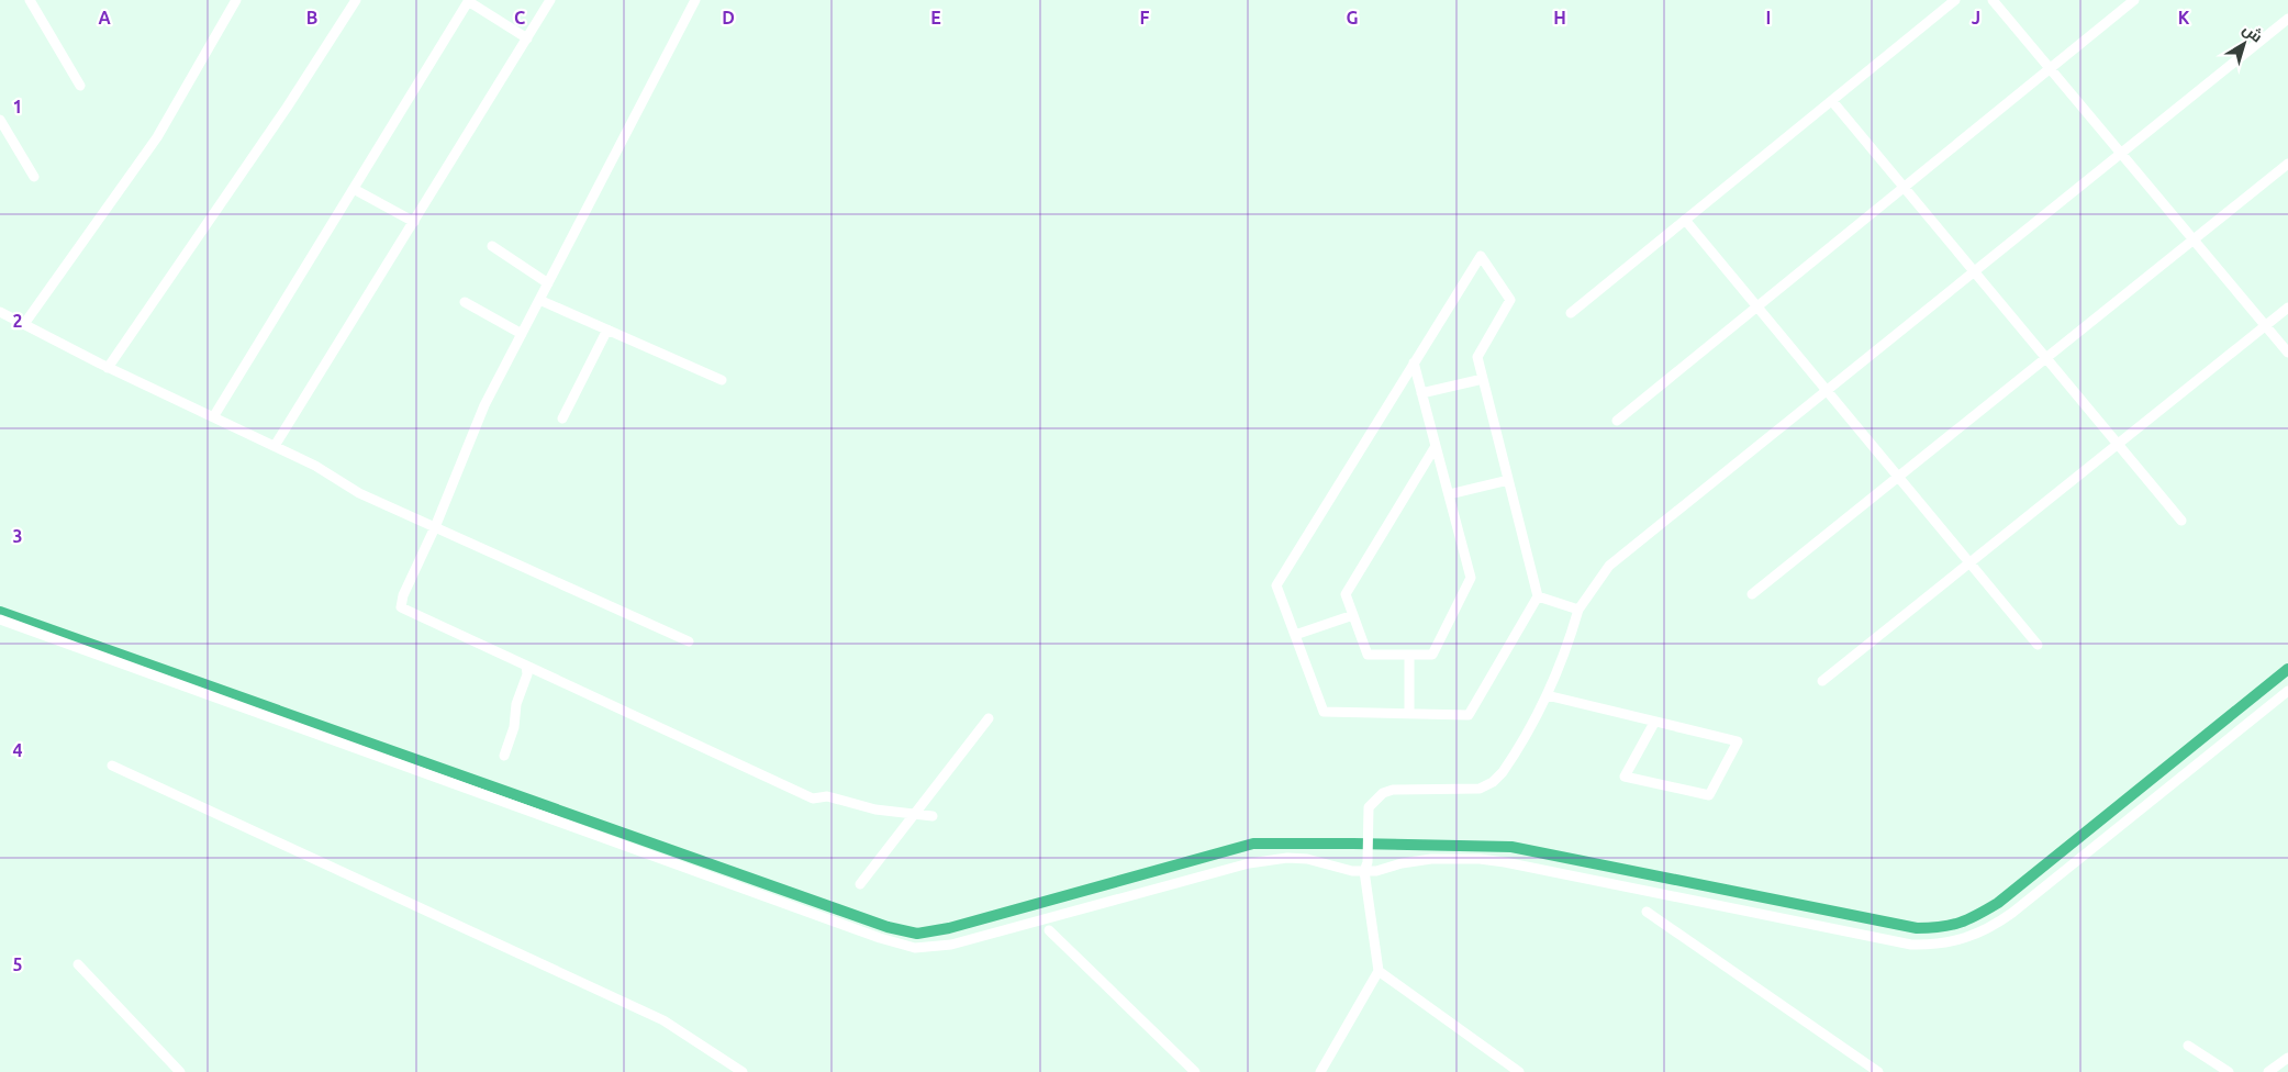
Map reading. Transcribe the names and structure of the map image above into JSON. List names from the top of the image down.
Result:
{
  "north": "top right",
  "grid": {
    "columns": [
      "A",
      "B",
      "C",
      "D",
      "E",
      "F",
      "G",
      "H",
      "I",
      "J",
      "K"
    ],
    "rows": [
      "1",
      "2",
      "3",
      "4",
      "5"
    ]
  }
}
